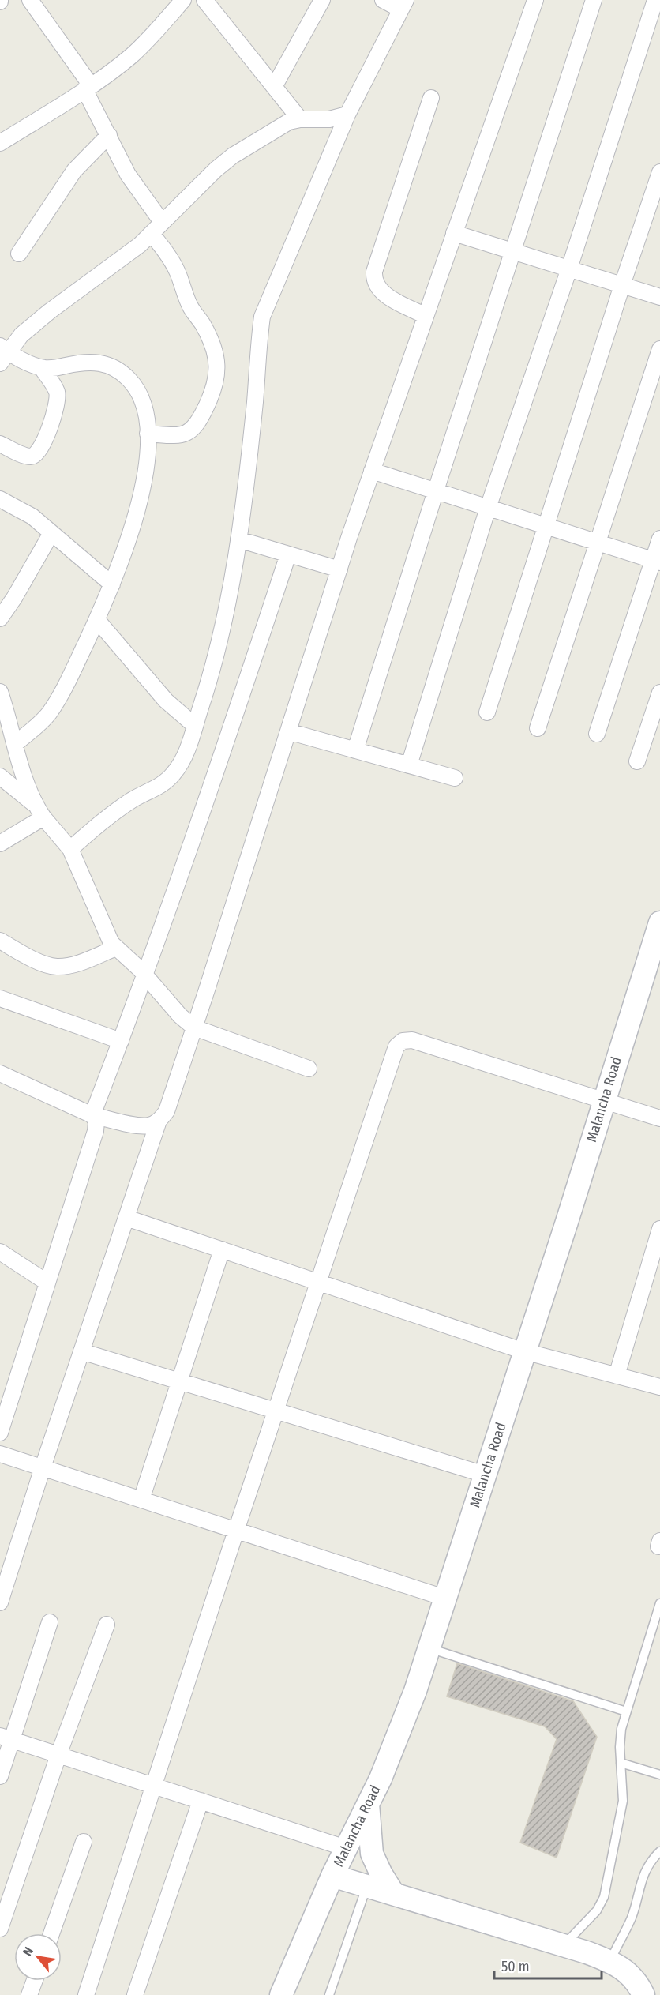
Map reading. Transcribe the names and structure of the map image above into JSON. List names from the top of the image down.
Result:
{
  "streets": {
    "main road": ["Malancha Road"]
  },
  "scale_bar": "50 m",
  "north": "top left"
}
